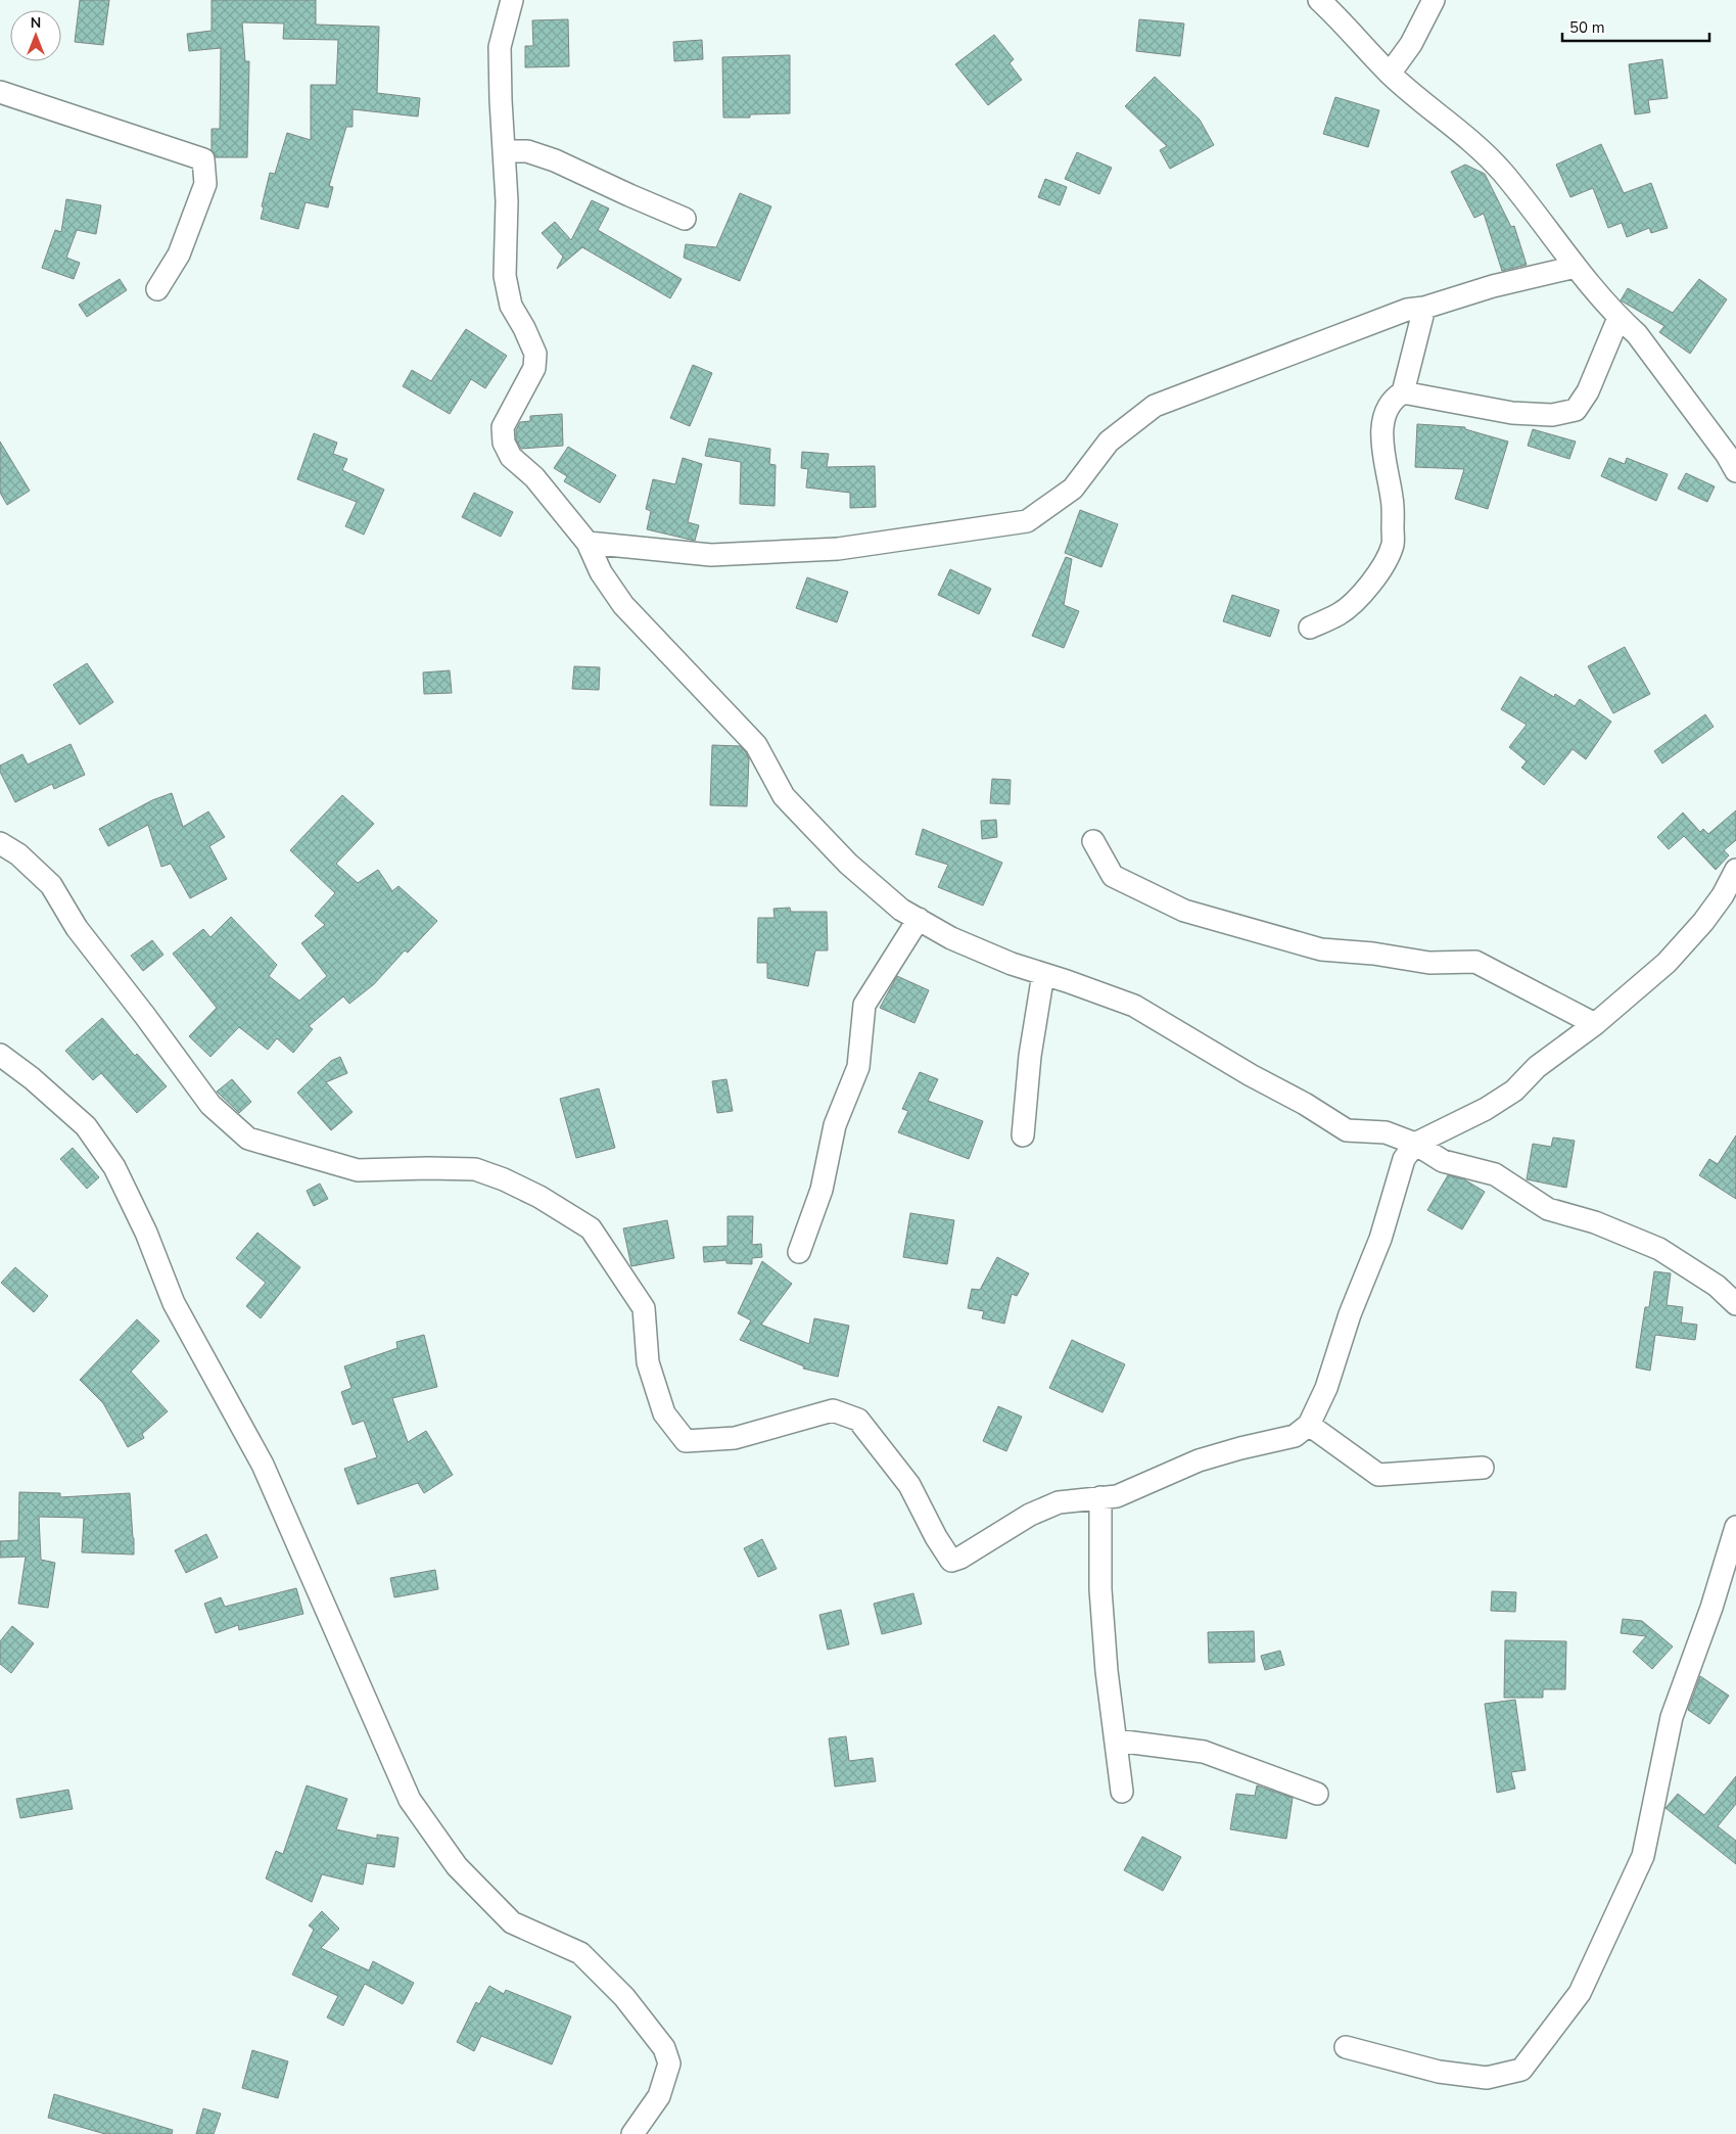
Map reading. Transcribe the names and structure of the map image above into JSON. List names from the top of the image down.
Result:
{
  "scale_bar": "50 m",
  "north": "top"
}
